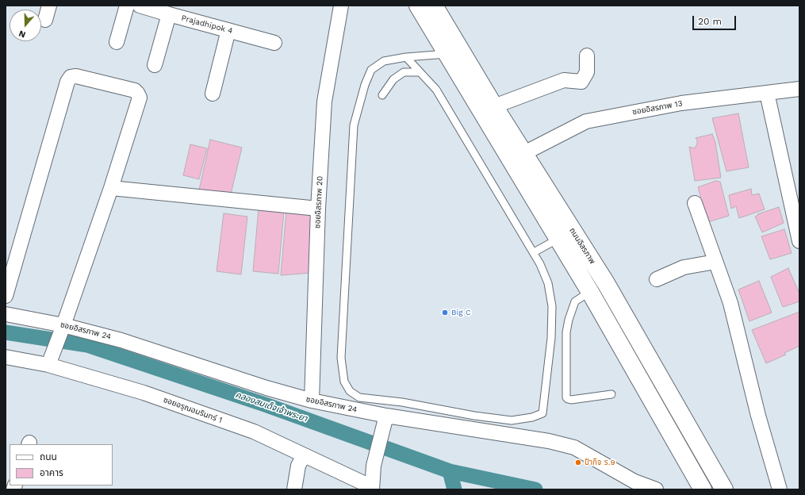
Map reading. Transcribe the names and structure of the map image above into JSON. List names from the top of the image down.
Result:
{
  "streets": {
    "main road": ["ถนนอิสรภาพ"],
    "street": [
      "Prajadhipok 4",
      "ซอยอิสรภาพ 13",
      "ซอยอิสรภาพ 20",
      "ซอยอิสรภาพ 24",
      "ซอยอรุณอมรินทร์ 1"
    ]
  },
  "crossings": [
    ["ซอยอิสรภาพ 13", "ถนนอิสรภาพ"],
    ["ซอยอิสรภาพ 20", "ซอยอิสรภาพ 24"]
  ],
  "water": ["คลองสมเด็จเจ้าพระยา"],
  "places": ["Big C", "ป้ากิจ ร.9"],
  "legend": ["ถนน", "อาคาร"],
  "scale_bar": "20 m",
  "north": "bottom"
}
